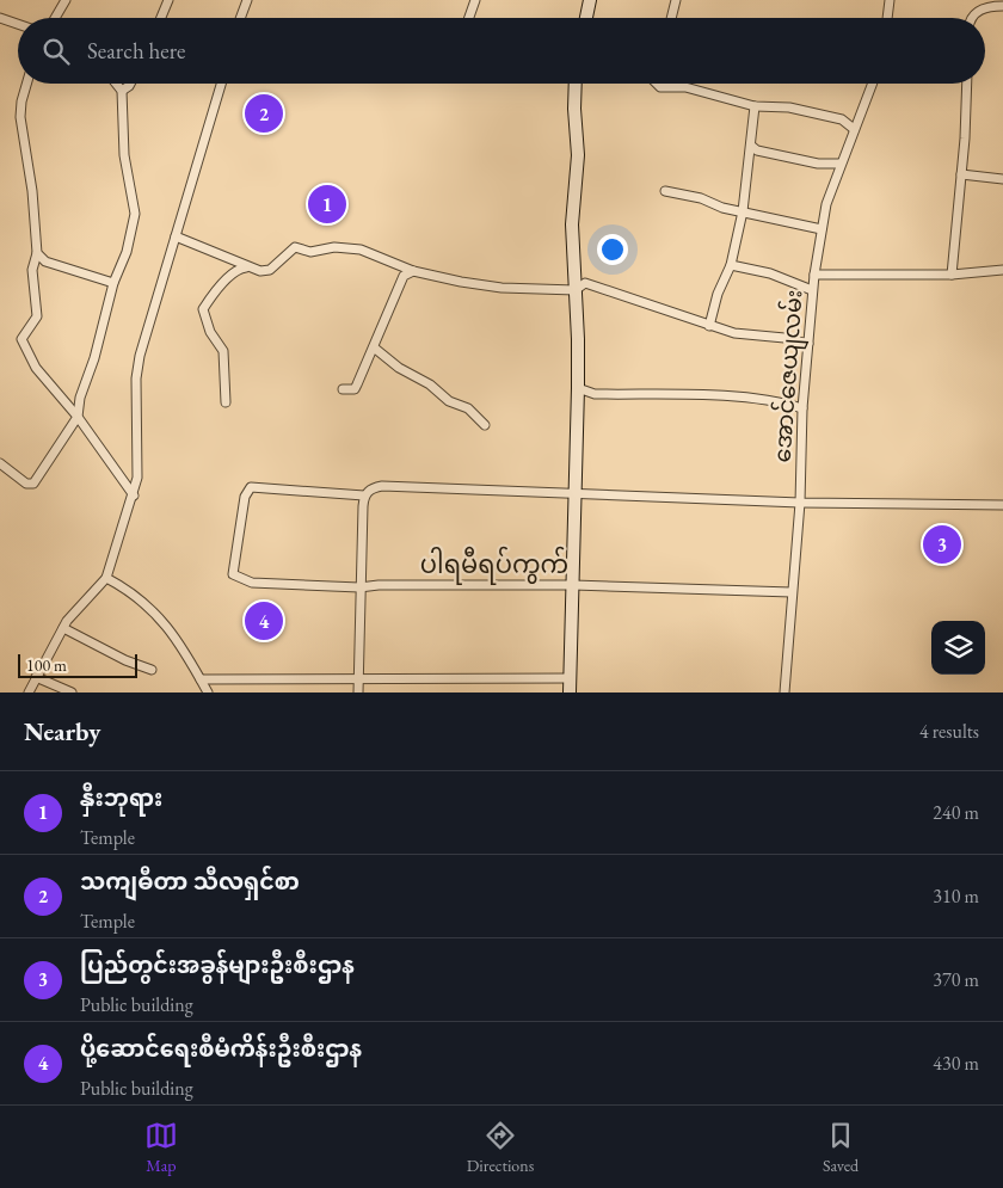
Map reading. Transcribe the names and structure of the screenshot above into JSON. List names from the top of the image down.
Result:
{
  "streets": {
    "street": ["အောင်ဇေယျလမ်း"]
  },
  "districts": ["ပါရမီရပ်ကွက်"],
  "scale_bar": "100 m",
  "page": {
    "search": "Search here",
    "pins": [
      "2",
      "1",
      "3",
      "4"
    ],
    "scale": "100 m",
    "heading": ["Nearby", "4 results"],
    "list": [
      {
        "mark": "1",
        "name": "နှီးဘုရား",
        "note": "Temple",
        "value": "240 m"
      },
      {
        "mark": "2",
        "name": "သကျဓီတာ သီလရှင်စာ",
        "note": "Temple",
        "value": "310 m"
      },
      {
        "mark": "3",
        "name": "ပြည်တွင်းအခွန်များဦးစီးဌာန",
        "note": "Public building",
        "value": "370 m"
      },
      {
        "mark": "4",
        "name": "ပို့ဆောင်ရေးစီမံကိန်းဦးစီးဌာန",
        "note": "Public building",
        "value": "430 m"
      }
    ],
    "nav": ["Map", "Directions", "Saved"]
  }
}
